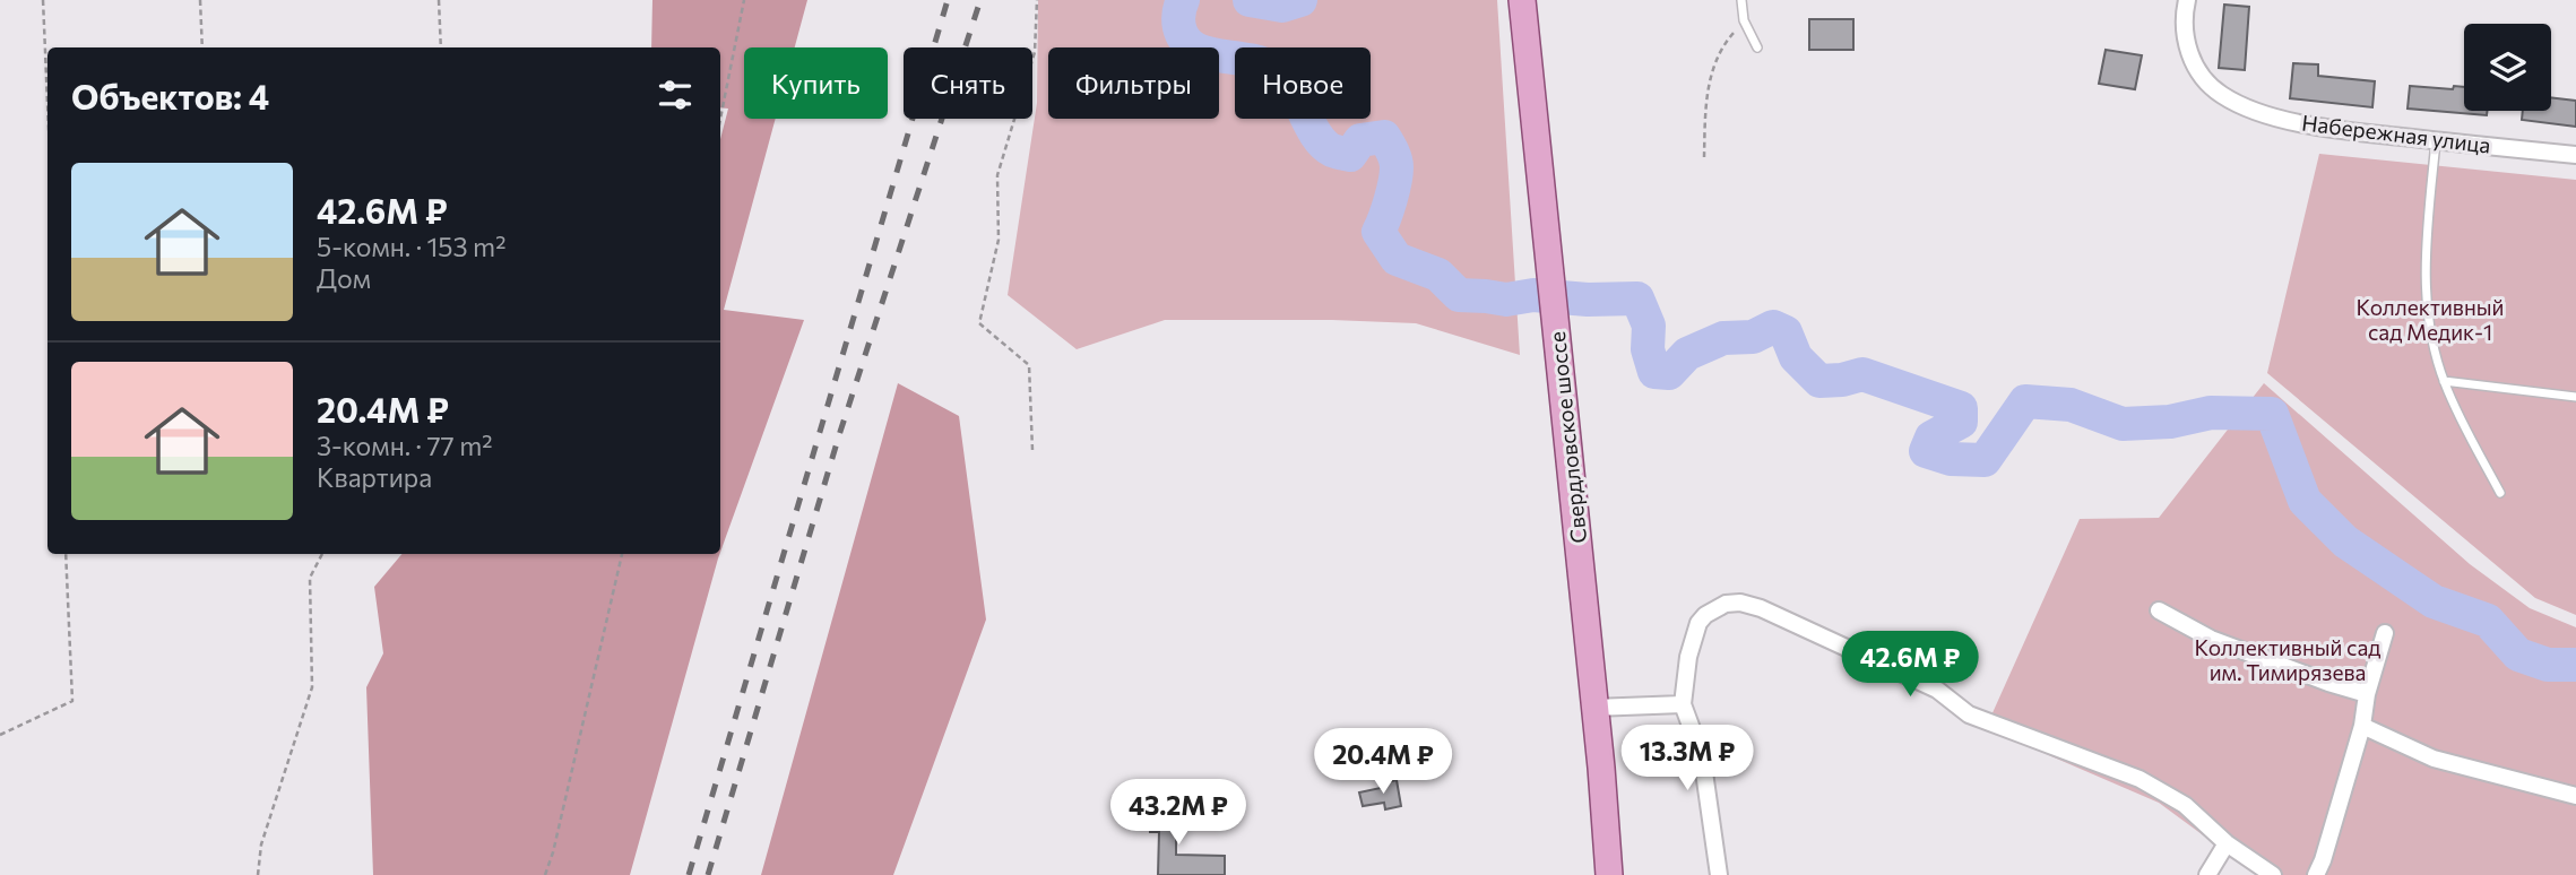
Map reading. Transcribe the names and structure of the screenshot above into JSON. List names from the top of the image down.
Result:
{
  "streets": {
    "main road": ["Свердловское шоссе"],
    "street": ["Набережная улица"]
  },
  "parks": ["Коллективный сад Медик-1", "Коллективный сад им. Тимирязева"],
  "page": {
    "chip": [
      "Купить",
      "Снять",
      "Фильтры",
      "Новое"
    ],
    "heading": "Объектов: 4",
    "list": [
      {
        "name": "42.6M ₽",
        "note": "5-комн. · 153 m² · Дом"
      },
      {
        "name": "20.4M ₽",
        "note": "3-комн. · 77 m² · Квартира"
      }
    ],
    "price": [
      "42.6M ₽",
      "13.3M ₽",
      "20.4M ₽",
      "43.2M ₽"
    ]
  }
}
